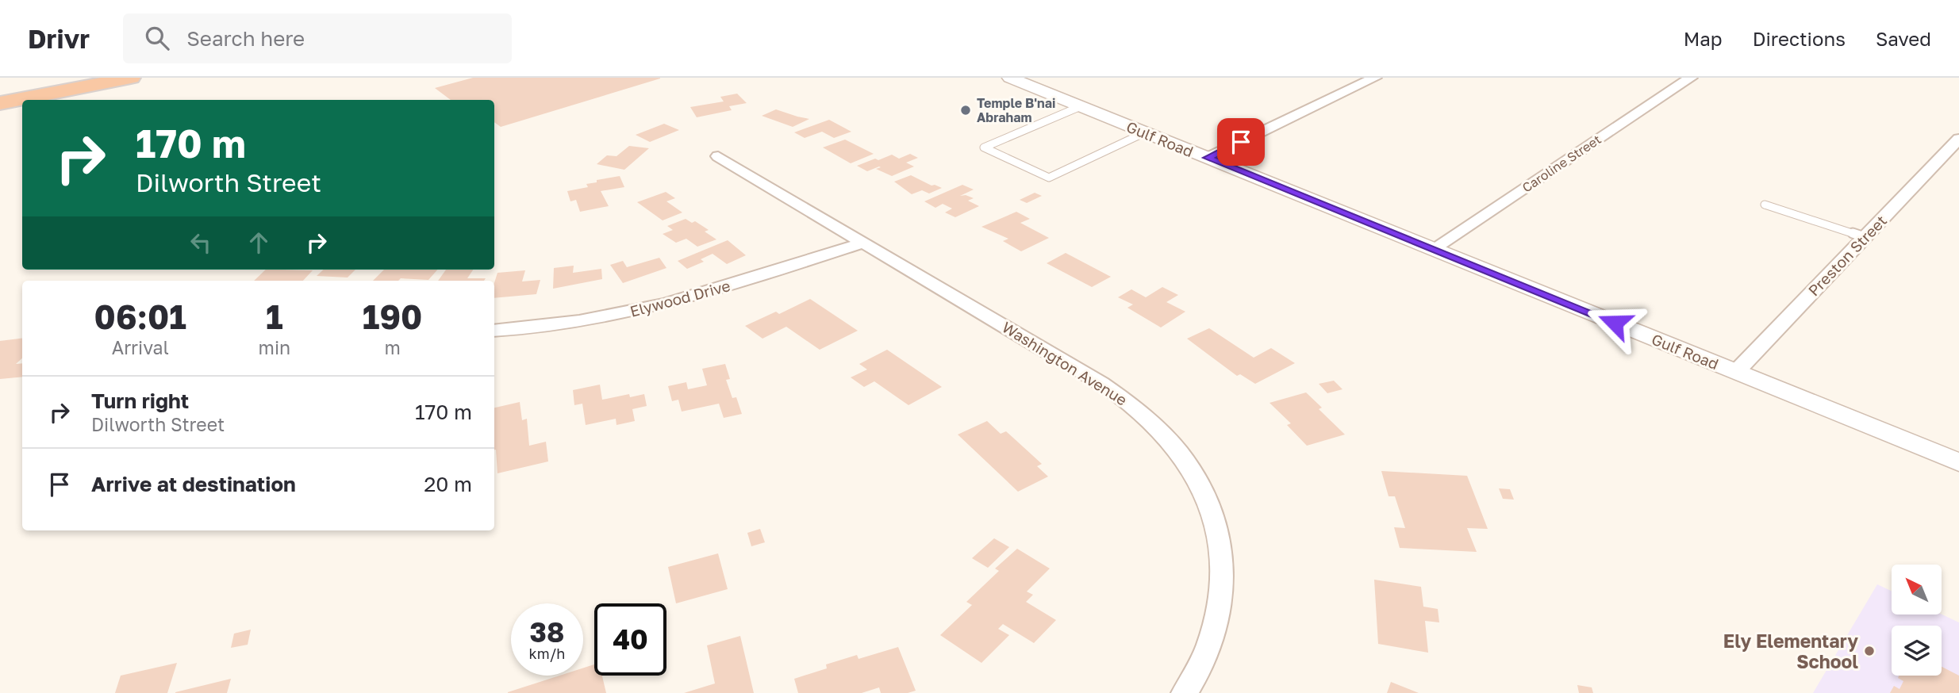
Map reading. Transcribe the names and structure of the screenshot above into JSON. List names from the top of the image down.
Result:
{
  "streets": {
    "street": [
      "Gulf Road",
      "Caroline Street",
      "Preston Street",
      "Elywood Drive",
      "Washington Avenue"
    ]
  },
  "crossings": [
    ["Gulf Road", "Caroline Street"],
    ["Gulf Road", "Preston Street"],
    ["Elywood Drive", "Washington Avenue"]
  ],
  "places": ["Temple B'nai Abraham", "Ely Elementary School"],
  "north": "top left",
  "page": {
    "header": "Drivr",
    "search": "Search here",
    "nav": ["Map", "Directions", "Saved"],
    "turn": ["170 m", "Dilworth Street"],
    "eta": [
      "06:01",
      "Arrival",
      "1",
      "min",
      "190",
      "m"
    ],
    "list": [
      {
        "name": "Turn right",
        "note": "Dilworth Street",
        "value": "170 m"
      },
      {
        "name": "Arrive at destination",
        "value": "20 m"
      }
    ],
    "speed": "38 km/h",
    "limit": "40"
  }
}
